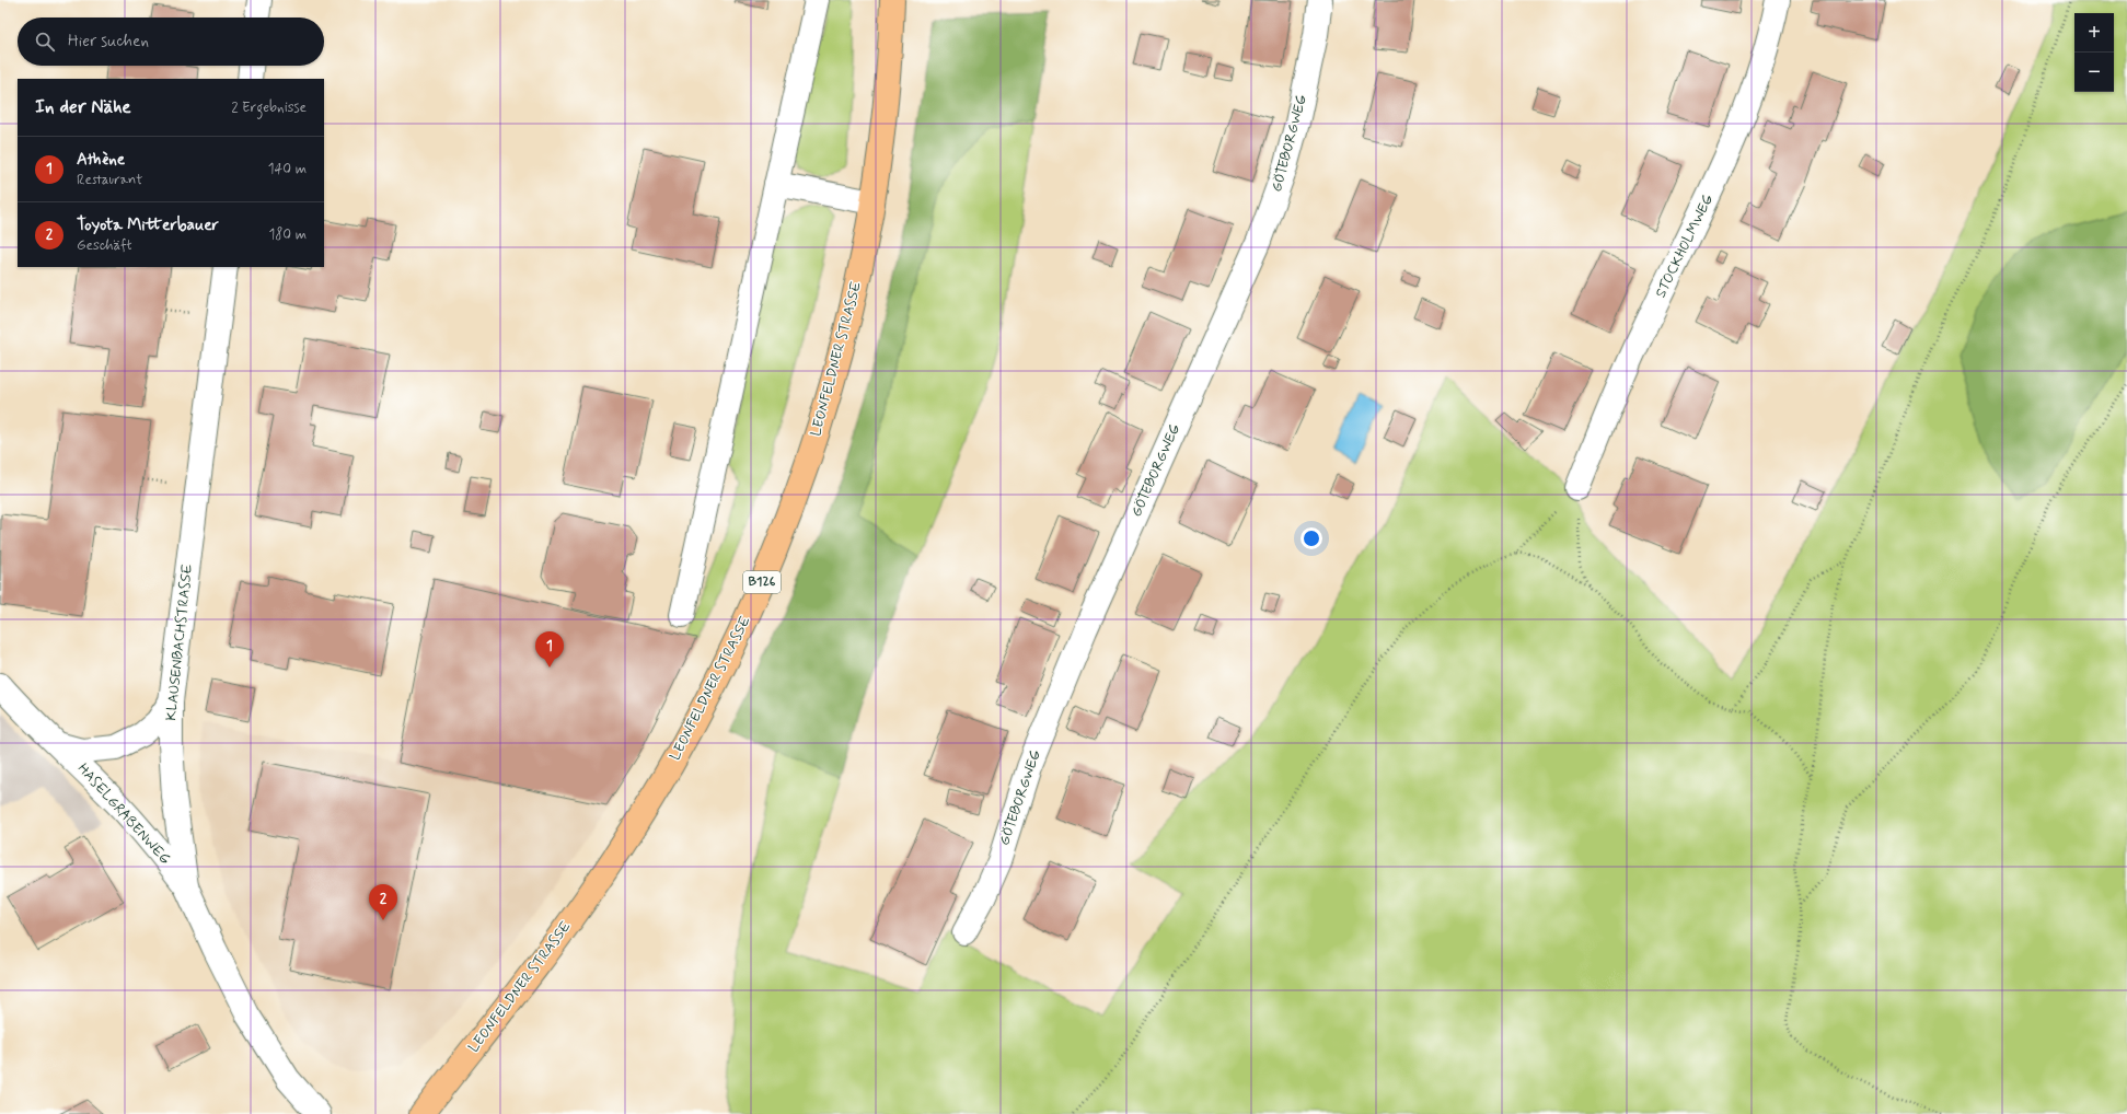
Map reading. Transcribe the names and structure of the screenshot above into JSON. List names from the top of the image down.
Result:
{
  "streets": {
    "main road": ["LEONFELDNER STRASSE", "B126"],
    "street": [
      "GÖTEBORGWEG",
      "STOCKHOLMWEG",
      "KLAUSENBACHSTRASSE",
      "HASELGRABENWEG"
    ]
  },
  "crossings": [
    ["KLAUSENBACHSTRASSE", "HASELGRABENWEG"]
  ],
  "page": {
    "map_buttons": ["+", "−"],
    "search": "Hier suchen",
    "heading": ["In der Nähe", "2 Ergebnisse"],
    "list": [
      {
        "mark": "1",
        "name": "Athène",
        "note": "Restaurant",
        "value": "140 m"
      },
      {
        "mark": "2",
        "name": "Toyota Mitterbauer",
        "note": "Geschäft",
        "value": "180 m"
      }
    ],
    "pins": ["1", "2"]
  }
}
